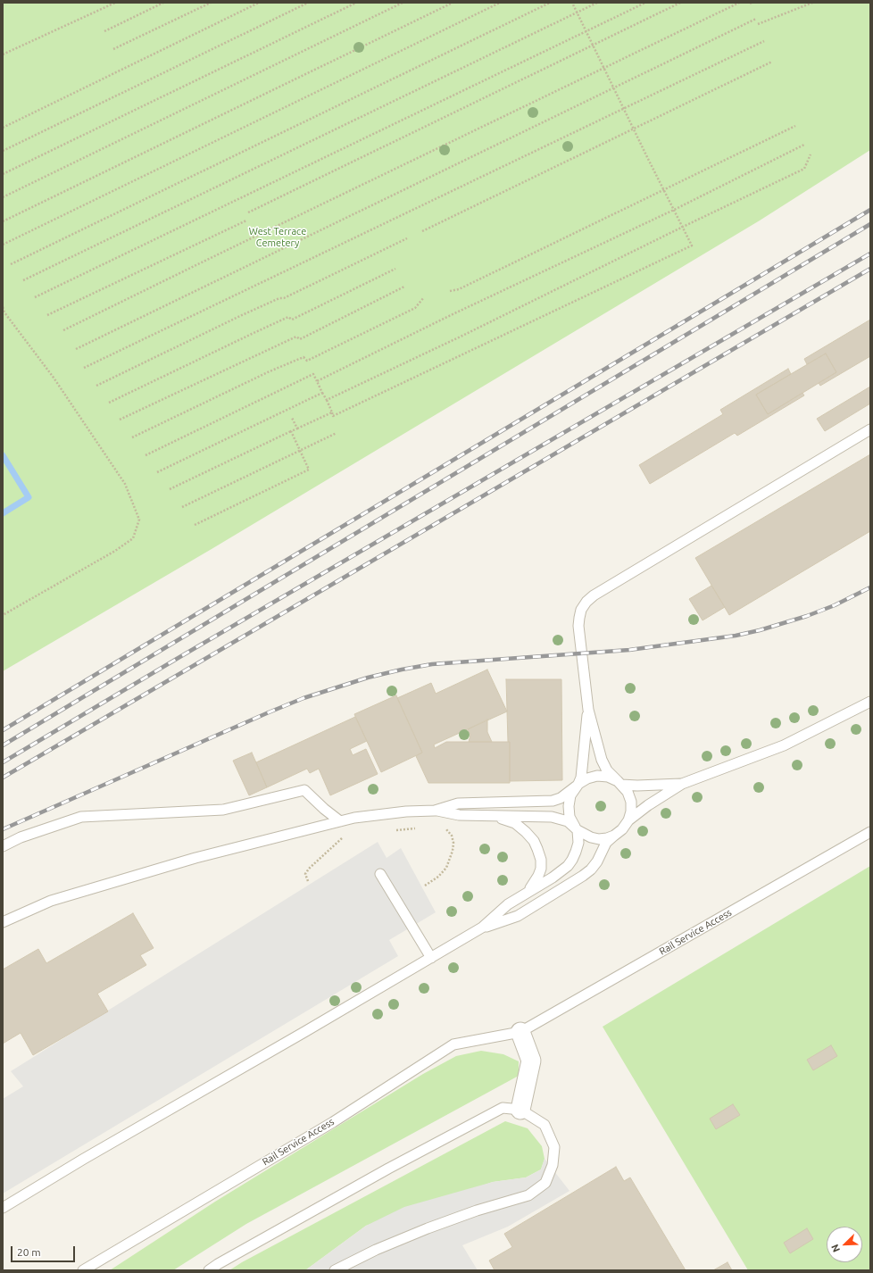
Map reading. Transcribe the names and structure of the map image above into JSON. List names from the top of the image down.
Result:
{
  "streets": {
    "lane": ["Rail Service Access"]
  },
  "parks": ["West Terrace Cemetery"],
  "scale_bar": "20 m",
  "north": "bottom left"
}
